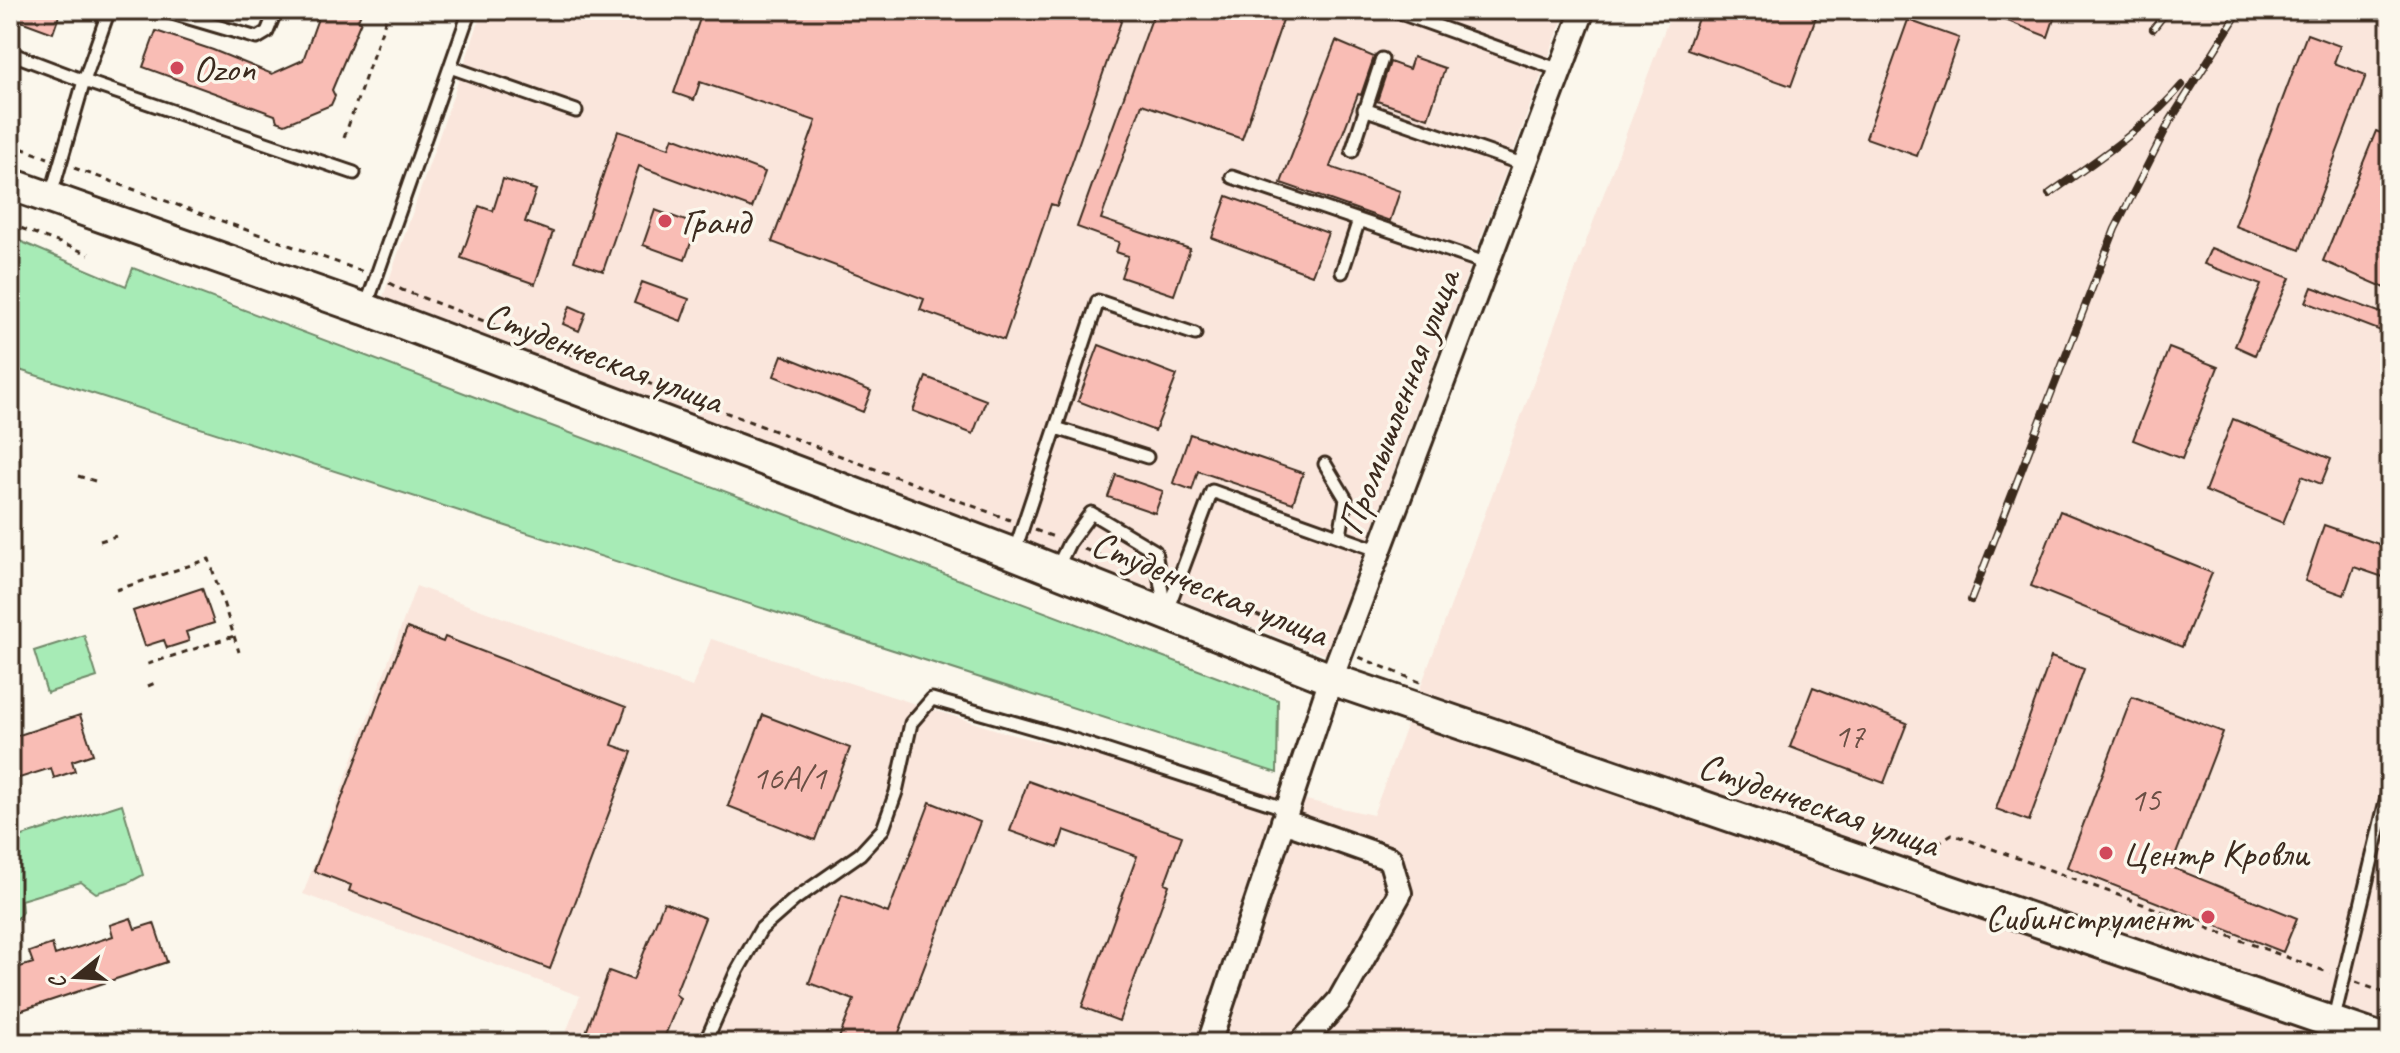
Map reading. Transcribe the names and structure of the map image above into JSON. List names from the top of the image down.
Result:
{
  "streets": {
    "main road": ["Студенческая улица"],
    "street": ["Промышленная улица"]
  },
  "crossings": [
    ["Студенческая улица", "Промышленная улица"]
  ],
  "places": [
    "Ozon",
    "Гранд",
    "Центр Кровли",
    "Сибинструмент"
  ],
  "house_numbers": ["17", "16А/1", "15"],
  "north": "left"
}
